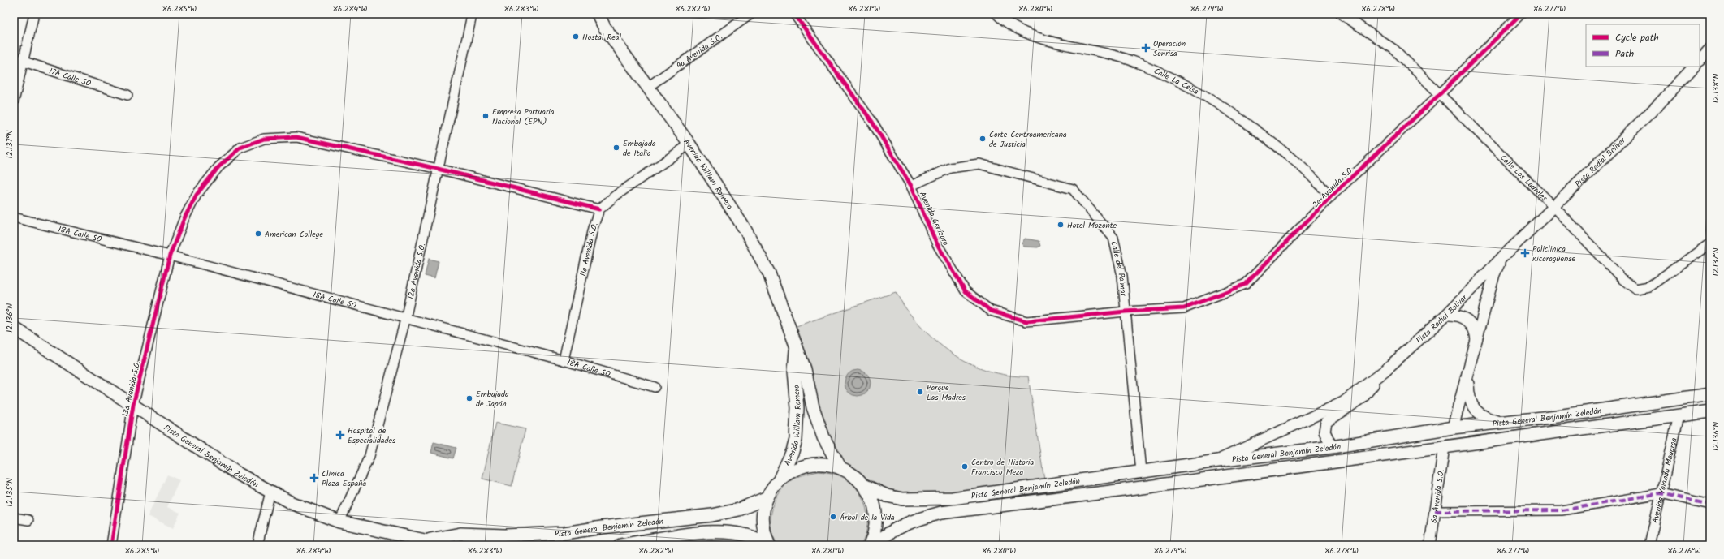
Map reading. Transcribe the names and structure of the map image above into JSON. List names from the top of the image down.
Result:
{
  "streets": {
    "main road": ["Avenida William Romero", "Pista General Benjamín Zeledón"],
    "street": [
      "9a Avenida S.O.",
      "17A Calle SO",
      "Calle La Ceisa",
      "Pista Radial Bolívar",
      "Calle Los Laureles",
      "2a Avenida S.O.",
      "Avenida Genízaro",
      "18A Calle SO",
      "11a Avenida S.O.",
      "Calle del Palmar",
      "12a Avenida S.O.",
      "Pista Radial Bolivar",
      "13a Avenida S.O.",
      "Avenida Yolanda Mayorga",
      "6a Avenida S.O."
    ]
  },
  "crossings": [
    ["9a Avenida S.O.", "Avenida William Romero"],
    ["Calle La Ceisa", "2a Avenida S.O."],
    ["Pista Radial Bolívar", "Calle Los Laureles"],
    ["Pista Radial Bolívar", "Pista Radial Bolivar"],
    ["Calle Los Laureles", "2a Avenida S.O."],
    ["2a Avenida S.O.", "Avenida Genízaro"],
    ["2a Avenida S.O.", "Calle del Palmar"],
    ["Avenida Genízaro", "Calle del Palmar"],
    ["18A Calle SO", "11a Avenida S.O."],
    ["18A Calle SO", "12a Avenida S.O."],
    ["18A Calle SO", "13a Avenida S.O."],
    ["11a Avenida S.O.", "13a Avenida S.O."],
    ["Calle del Palmar", "Pista General Benjamín Zeledón"],
    ["12a Avenida S.O.", "13a Avenida S.O."],
    ["12a Avenida S.O.", "Pista General Benjamín Zeledón"],
    ["Pista Radial Bolivar", "Pista General Benjamín Zeledón"],
    ["13a Avenida S.O.", "Pista General Benjamín Zeledón"],
    ["Pista General Benjamín Zeledón", "Avenida Yolanda Mayorga"],
    ["Pista General Benjamín Zeledón", "6a Avenida S.O."]
  ],
  "places": {
    "other": [
      "Hostal Real",
      "Empresa Portuaria Nacional (EPN)",
      "Corte Centroamericana de Justicia",
      "Embajada de Italia",
      "Hotel Mozonte",
      "American College",
      "Parque Las Madres",
      "Embajada de Japón",
      "Centro de Historia Francisco Meza",
      "Árbol de la Vida"
    ],
    "health": [
      "Operación Sonrisa",
      "Policlinica nicaragüense",
      "Hospital de Especialidades",
      "Clínica Plaza España"
    ]
  },
  "legend": ["Cycle path", "Path"],
  "coordinates": [
    "86.285°W",
    "86.284°W",
    "86.283°W",
    "86.282°W",
    "86.281°W",
    "86.280°W",
    "86.279°W",
    "86.278°W",
    "86.277°W",
    "12.138°N",
    "12.137°N",
    "12.136°N",
    "12.135°N",
    "86.276°W"
  ]
}
